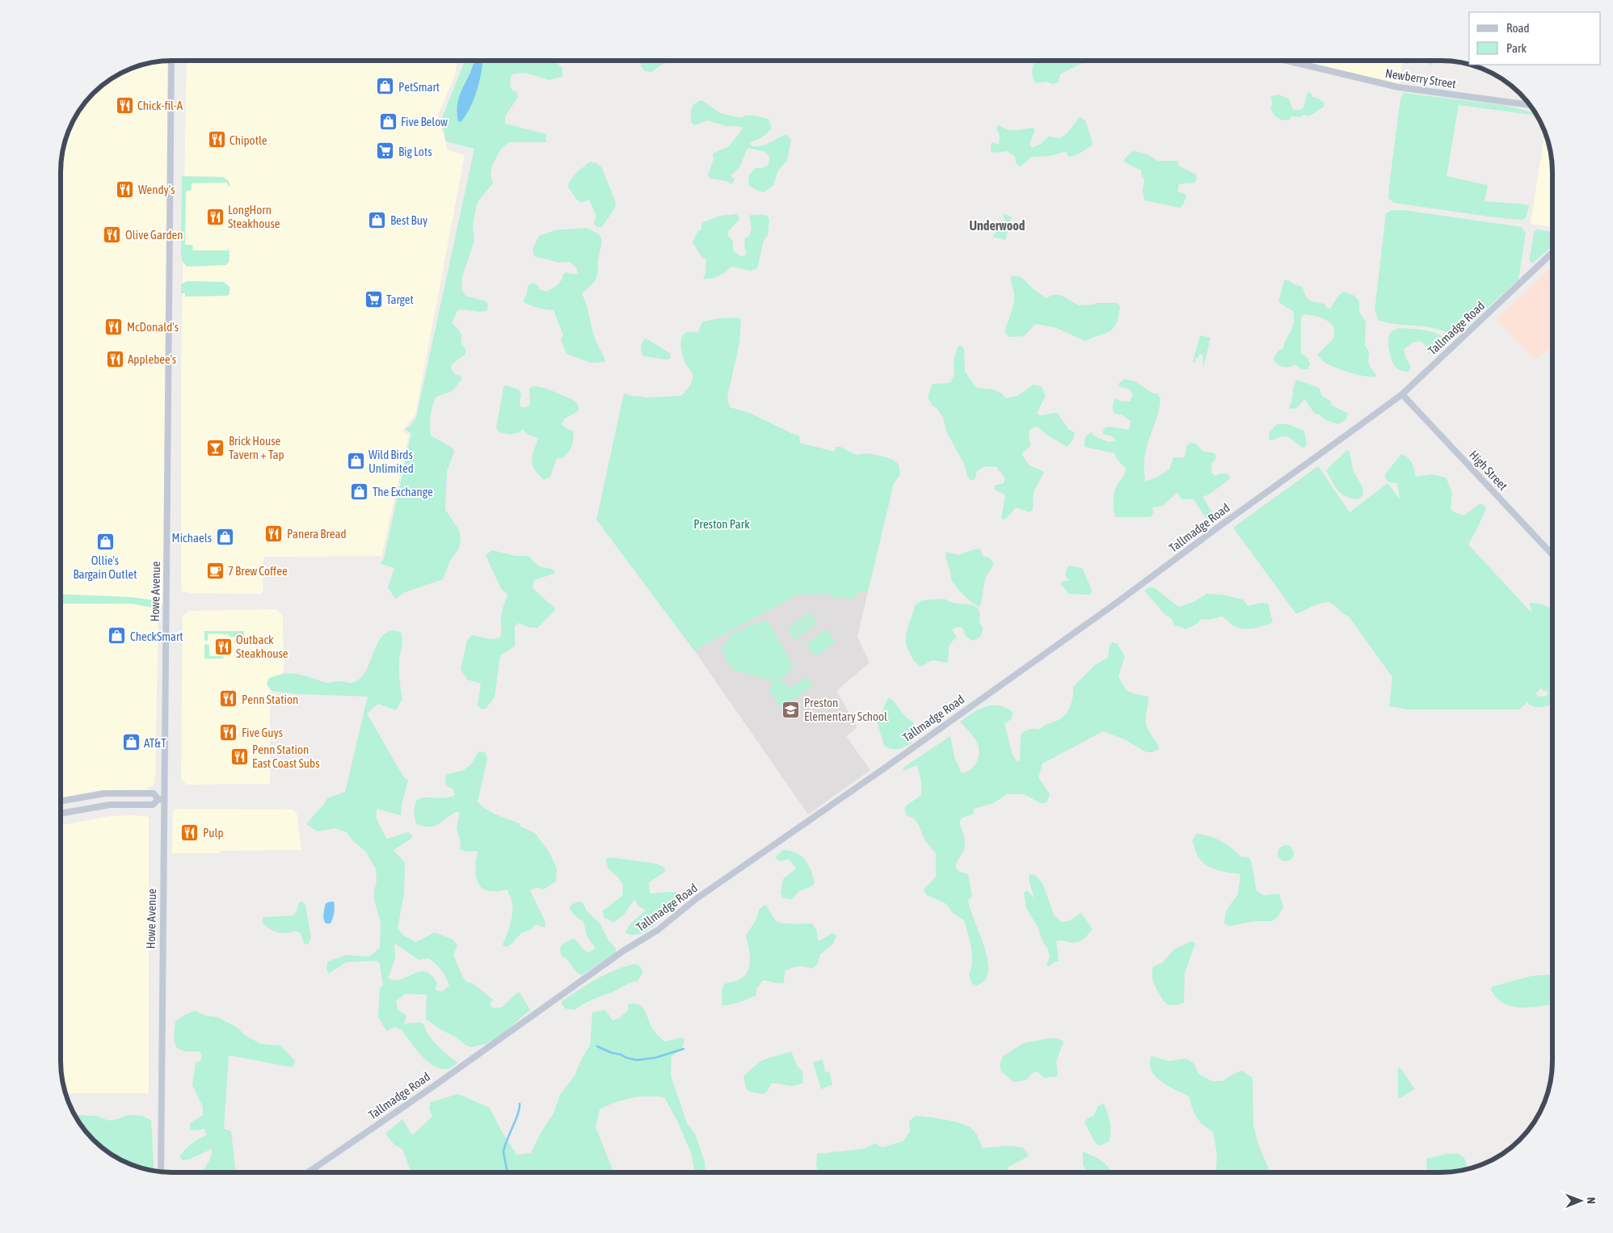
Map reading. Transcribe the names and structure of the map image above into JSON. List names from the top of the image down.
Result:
{
  "streets": {
    "street": [
      "Newberry Street",
      "Tallmadge Road",
      "High Street",
      "Howe Avenue"
    ]
  },
  "crossings": [
    ["Tallmadge Road", "High Street"]
  ],
  "districts": ["Underwood"],
  "parks": ["Preston Park"],
  "places": {
    "shop": [
      "PetSmart",
      "Five Below",
      "Best Buy",
      "Wild Birds Unlimited",
      "The Exchange",
      "Michaels",
      "Ollie's Bargain Outlet",
      "CheckSmart",
      "AT&T"
    ],
    "restaurant": [
      "Chick-fil-A",
      "Chipotle",
      "Wendy's",
      "LongHorn Steakhouse",
      "Olive Garden",
      "McDonald's",
      "Applebee's",
      "Panera Bread",
      "Outback Steakhouse",
      "Penn Station",
      "Five Guys",
      "Penn Station East Coast Subs",
      "Pulp"
    ],
    "supermarket": ["Big Lots", "Target"],
    "bar": ["Brick House Tavern + Tap"],
    "cafe": ["7 Brew Coffee"],
    "school or university": ["Preston Elementary School"]
  },
  "legend": ["Road", "Park"],
  "north": "right"
}
